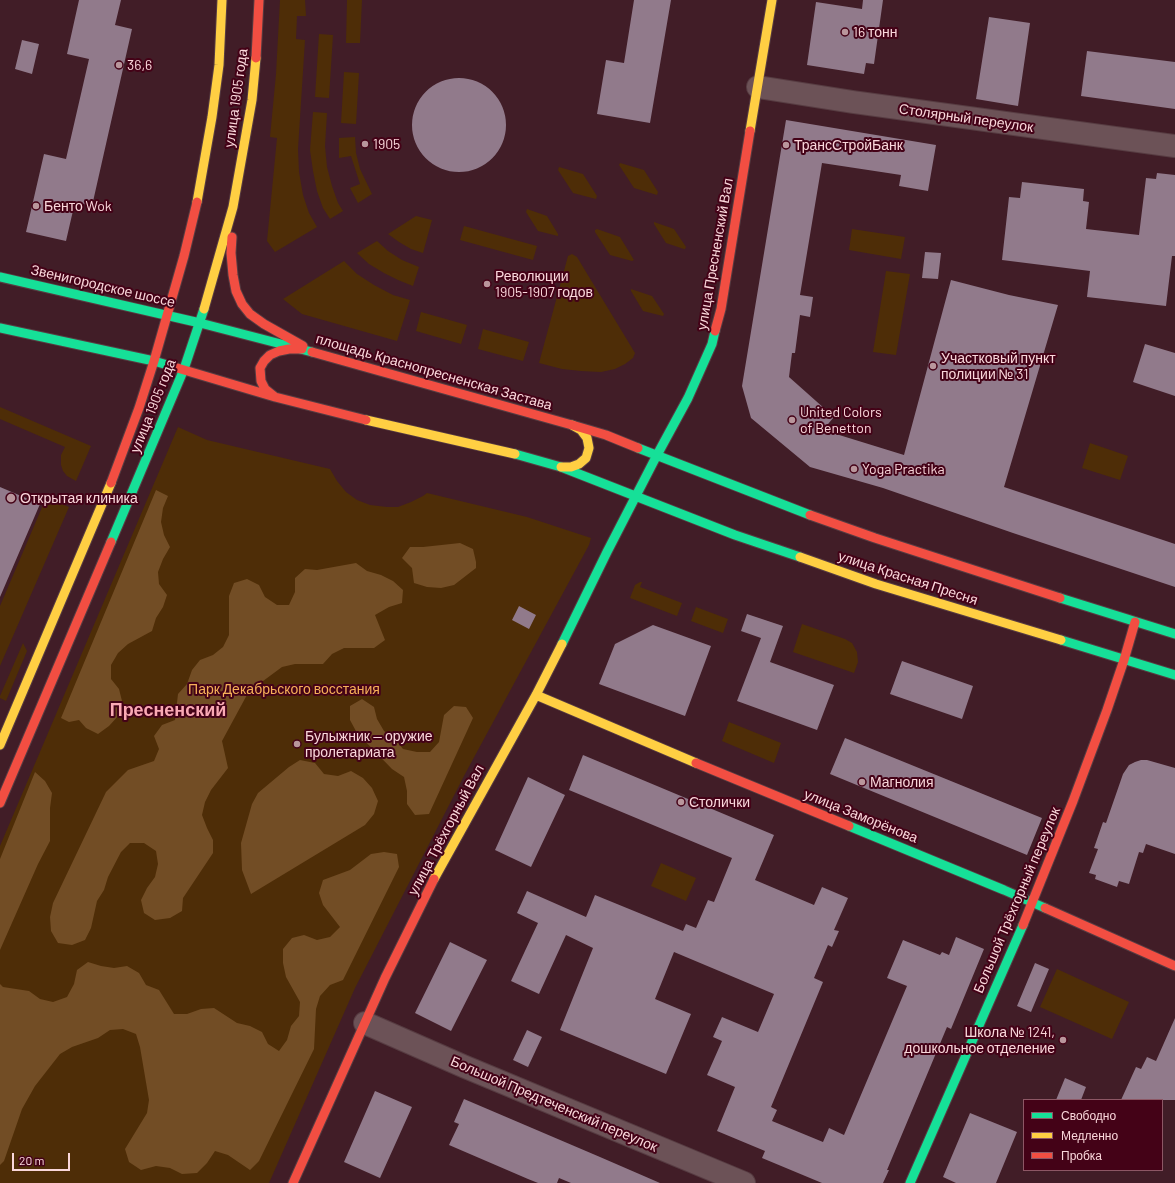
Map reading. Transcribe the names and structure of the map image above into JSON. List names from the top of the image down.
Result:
{
  "streets": {
    "main road": [
      "улица 1905 года",
      "улица Пресненский Вал",
      "Звенигородское шоссе",
      "площадь Краснопресненская Застава",
      "улица Красная Пресня",
      "улица Заморёнова",
      "улица Трёхгорный Вал",
      "Большой Трёхгорный переулок"
    ],
    "street": ["Столярный переулок", "Большой Предтеченский переулок"]
  },
  "crossings": [
    ["улица 1905 года", "Звенигородское шоссе"],
    ["улица 1905 года", "площадь Краснопресненская Застава"],
    ["Столярный переулок", "улица Пресненский Вал"],
    ["улица Пресненский Вал", "площадь Краснопресненская Застава"],
    ["улица Пресненский Вал", "улица Красная Пресня"],
    ["улица Пресненский Вал", "улица Трёхгорный Вал"],
    ["Звенигородское шоссе", "площадь Краснопресненская Застава"],
    ["площадь Краснопресненская Застава", "улица Красная Пресня"],
    ["улица Красная Пресня", "улица Трёхгорный Вал"],
    ["улица Красная Пресня", "Большой Трёхгорный переулок"],
    ["улица Заморёнова", "улица Трёхгорный Вал"],
    ["улица Заморёнова", "Большой Трёхгорный переулок"],
    ["улица Трёхгорный Вал", "Большой Предтеченский переулок"]
  ],
  "districts": ["Пресненский"],
  "parks": ["Парк Декабрьского восстания"],
  "places": [
    "16 тонн",
    "36,6",
    "1905",
    "ТрансСтройБанк",
    "Бенто Wok",
    "Революции 1905-1907 годов",
    "Участковый пункт полиции № 31",
    "United Colors of Benetton",
    "Yoga Practika",
    "Открытая клиника",
    "Булыжник — оружие пролетариата",
    "Магнолия",
    "Столички",
    "Школа № 1241, дошкольное отделение"
  ],
  "legend": ["Свободно", "Медленно", "Пробка"],
  "scale_bar": "20 m"
}
